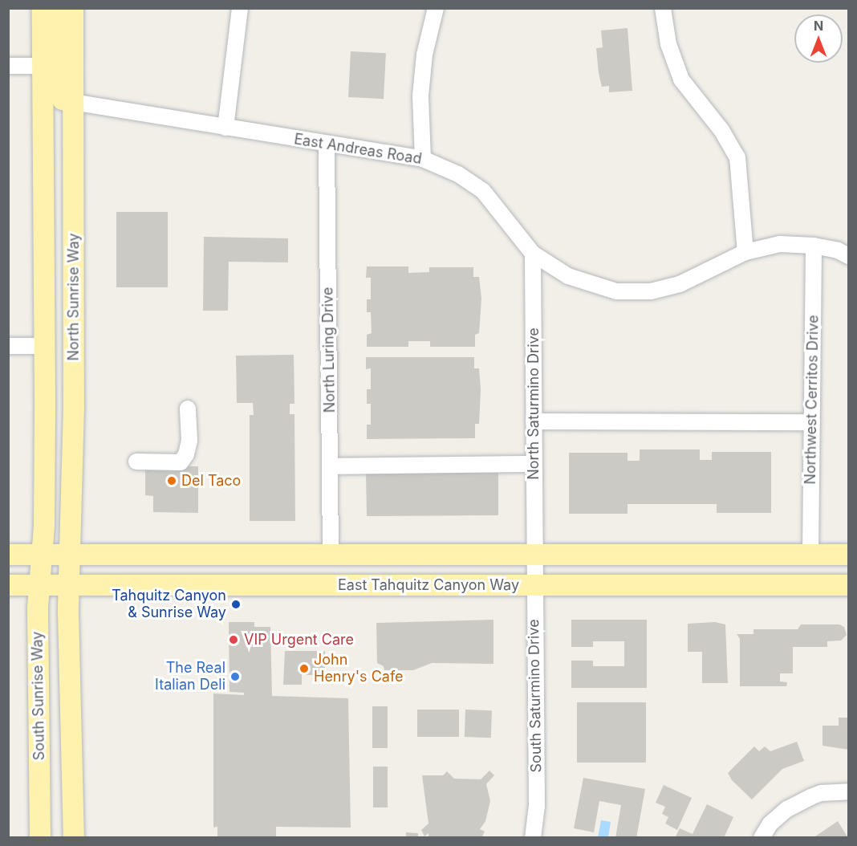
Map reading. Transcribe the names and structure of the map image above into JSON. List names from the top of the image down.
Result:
{
  "streets": {
    "main road": ["North Sunrise Way", "East Tahquitz Canyon Way", "South Sunrise Way"],
    "street": [
      "East Andreas Road",
      "North Luring Drive",
      "Northwest Cerritos Drive",
      "North Saturmino Drive",
      "South Saturmino Drive"
    ]
  },
  "crossings": [
    ["East Andreas Road", "North Sunrise Way"],
    ["East Andreas Road", "North Luring Drive"],
    ["East Andreas Road", "Northwest Cerritos Drive"],
    ["East Andreas Road", "North Saturmino Drive"],
    ["North Sunrise Way", "East Tahquitz Canyon Way"],
    ["North Sunrise Way", "South Sunrise Way"],
    ["North Luring Drive", "East Tahquitz Canyon Way"],
    ["Northwest Cerritos Drive", "East Tahquitz Canyon Way"],
    ["North Saturmino Drive", "East Tahquitz Canyon Way"],
    ["North Saturmino Drive", "South Saturmino Drive"],
    ["East Tahquitz Canyon Way", "South Sunrise Way"],
    ["East Tahquitz Canyon Way", "South Saturmino Drive"]
  ],
  "places": [
    "Del Taco",
    "Tahquitz Canyon & Sunrise Way",
    "VIP Urgent Care",
    "John Henry's Cafe",
    "The Real Italian Deli"
  ],
  "north": "top"
}
